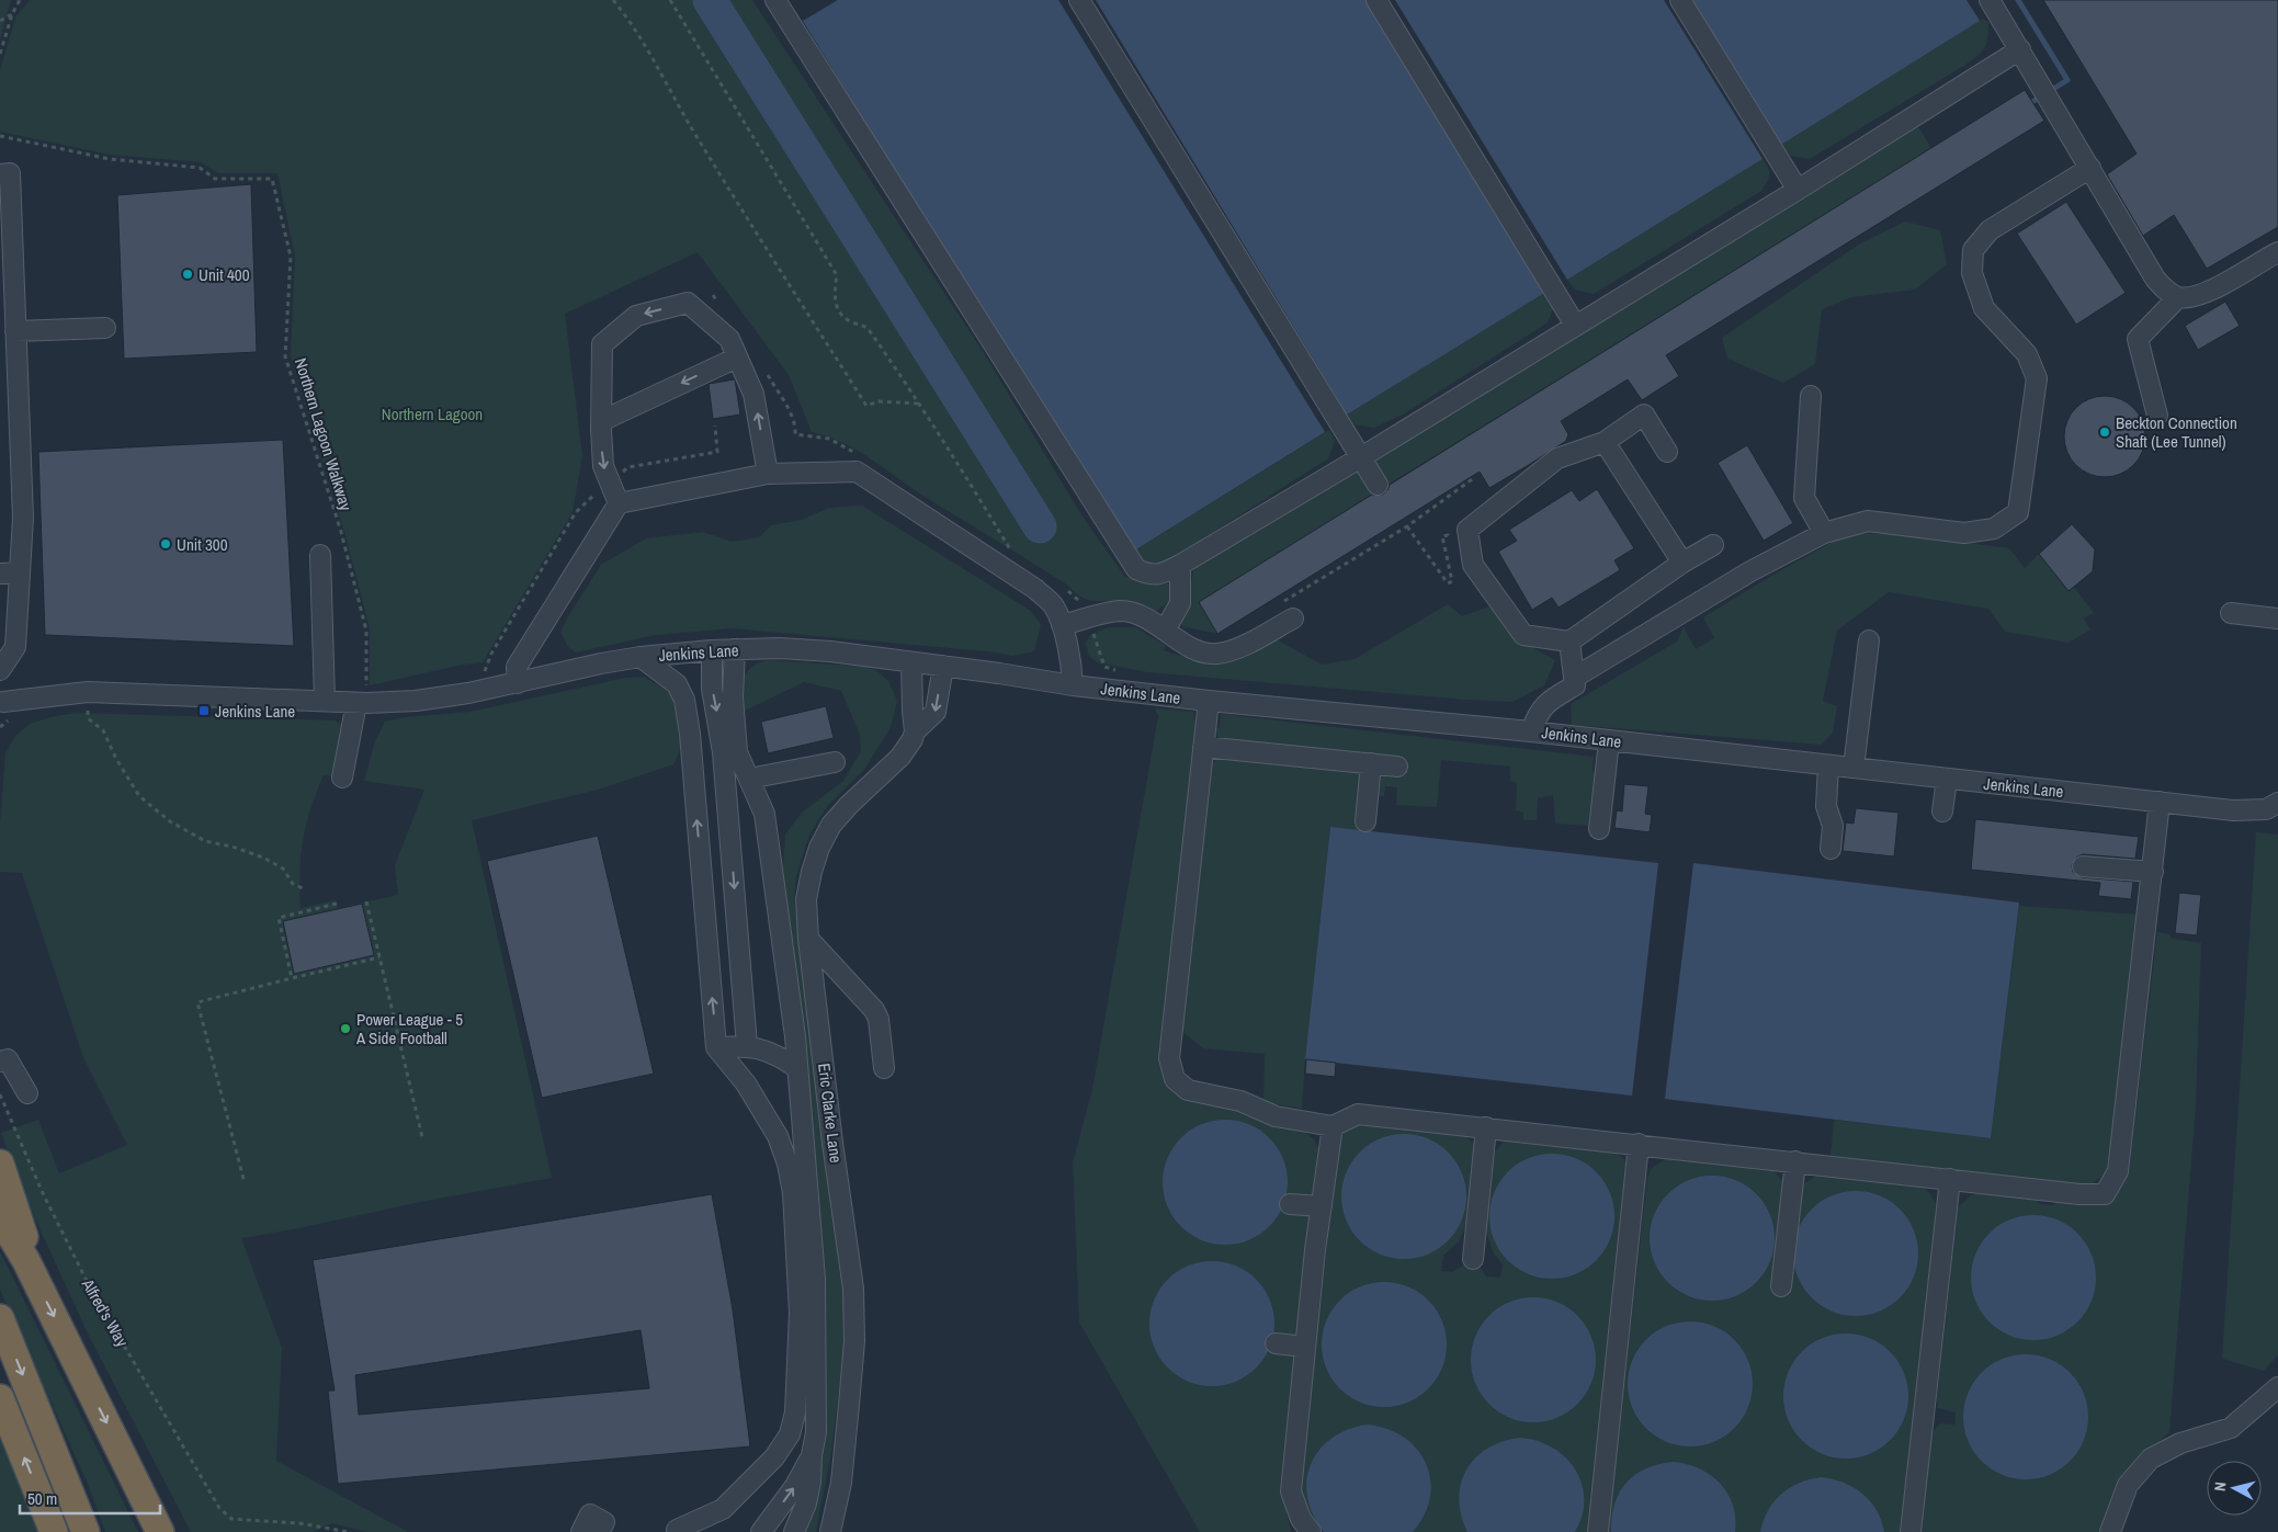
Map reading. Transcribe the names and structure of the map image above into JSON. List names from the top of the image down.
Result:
{
  "streets": {
    "street": ["Jenkins Lane", "Eric Clarke Lane"],
    "path": ["Northern Lagoon Walkway", "Alfred's Way"]
  },
  "crossings": [
    ["Jenkins Lane", "Eric Clarke Lane"]
  ],
  "parks": ["Northern Lagoon"],
  "places": {
    "other": [
      "Unit 400",
      "Beckton Connection Shaft (Lee Tunnel)",
      "Unit 300",
      "Power League - 5 A Side Football"
    ],
    "transit": ["Jenkins Lane"]
  },
  "scale_bar": "50 m",
  "north": "left"
}
